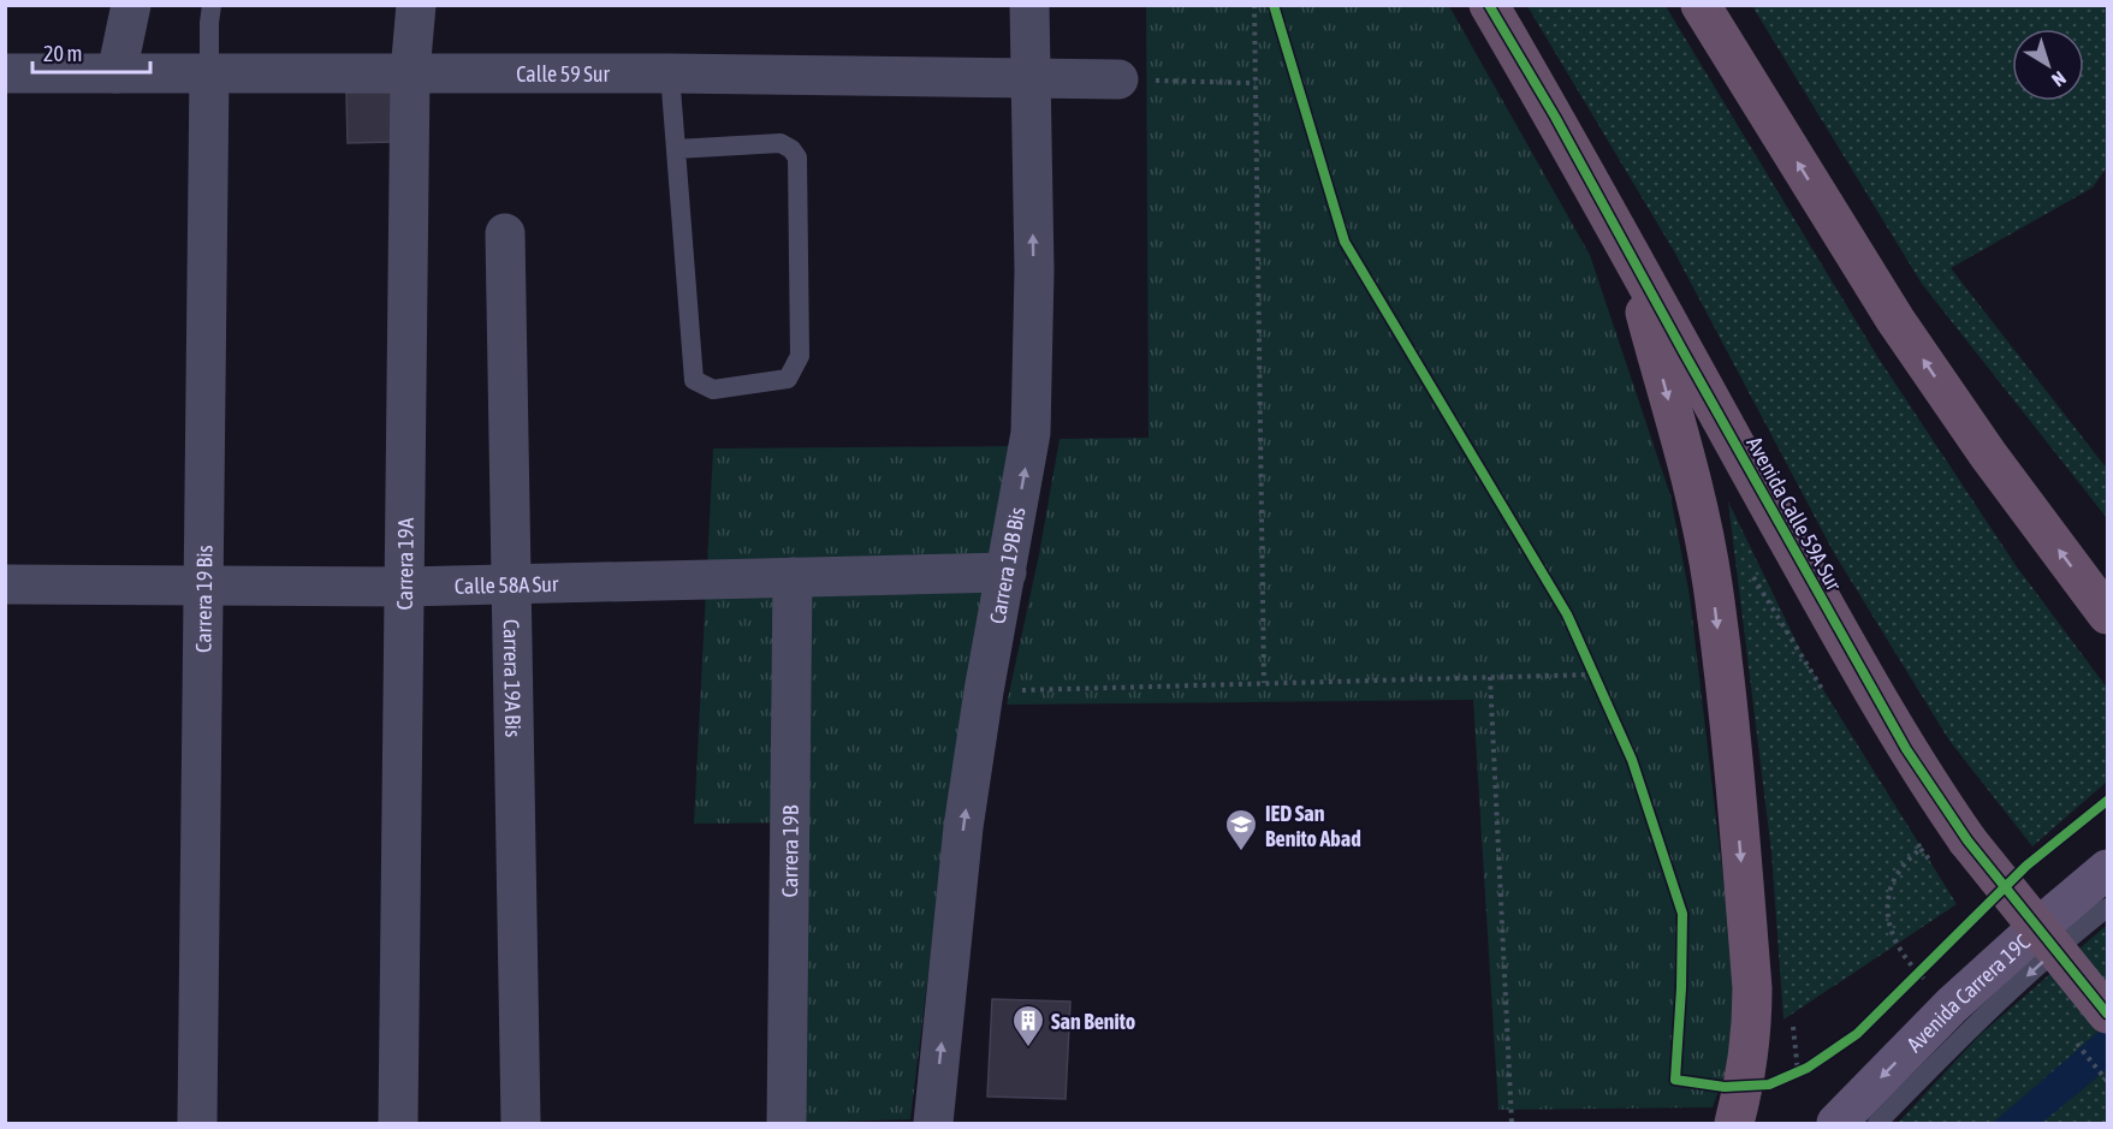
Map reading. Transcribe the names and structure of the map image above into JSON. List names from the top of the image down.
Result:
{
  "streets": {
    "highway": ["Avenida Calle 59A Sur"],
    "main road": ["Avenida Carrera 19C"],
    "street": [
      "Calle 59 Sur",
      "Carrera 19A",
      "Carrera 19B Bis",
      "Calle 58A Sur",
      "Carrera 19 Bis",
      "Carrera 19A Bis",
      "Carrera 19B"
    ]
  },
  "crossings": [
    ["Calle 59 Sur", "Carrera 19A"],
    ["Calle 59 Sur", "Carrera 19B Bis"],
    ["Calle 59 Sur", "Carrera 19 Bis"],
    ["Carrera 19A", "Calle 58A Sur"],
    ["Carrera 19B Bis", "Calle 58A Sur"],
    ["Calle 58A Sur", "Carrera 19 Bis"],
    ["Calle 58A Sur", "Carrera 19A Bis"],
    ["Calle 58A Sur", "Carrera 19B"]
  ],
  "one_way": ["Carrera 19B Bis", "Avenida Carrera 19C"],
  "places": {
    "school or university": ["IED San Benito Abad"],
    "building": ["San Benito"]
  },
  "scale_bar": "20 m",
  "north": "bottom right"
}
